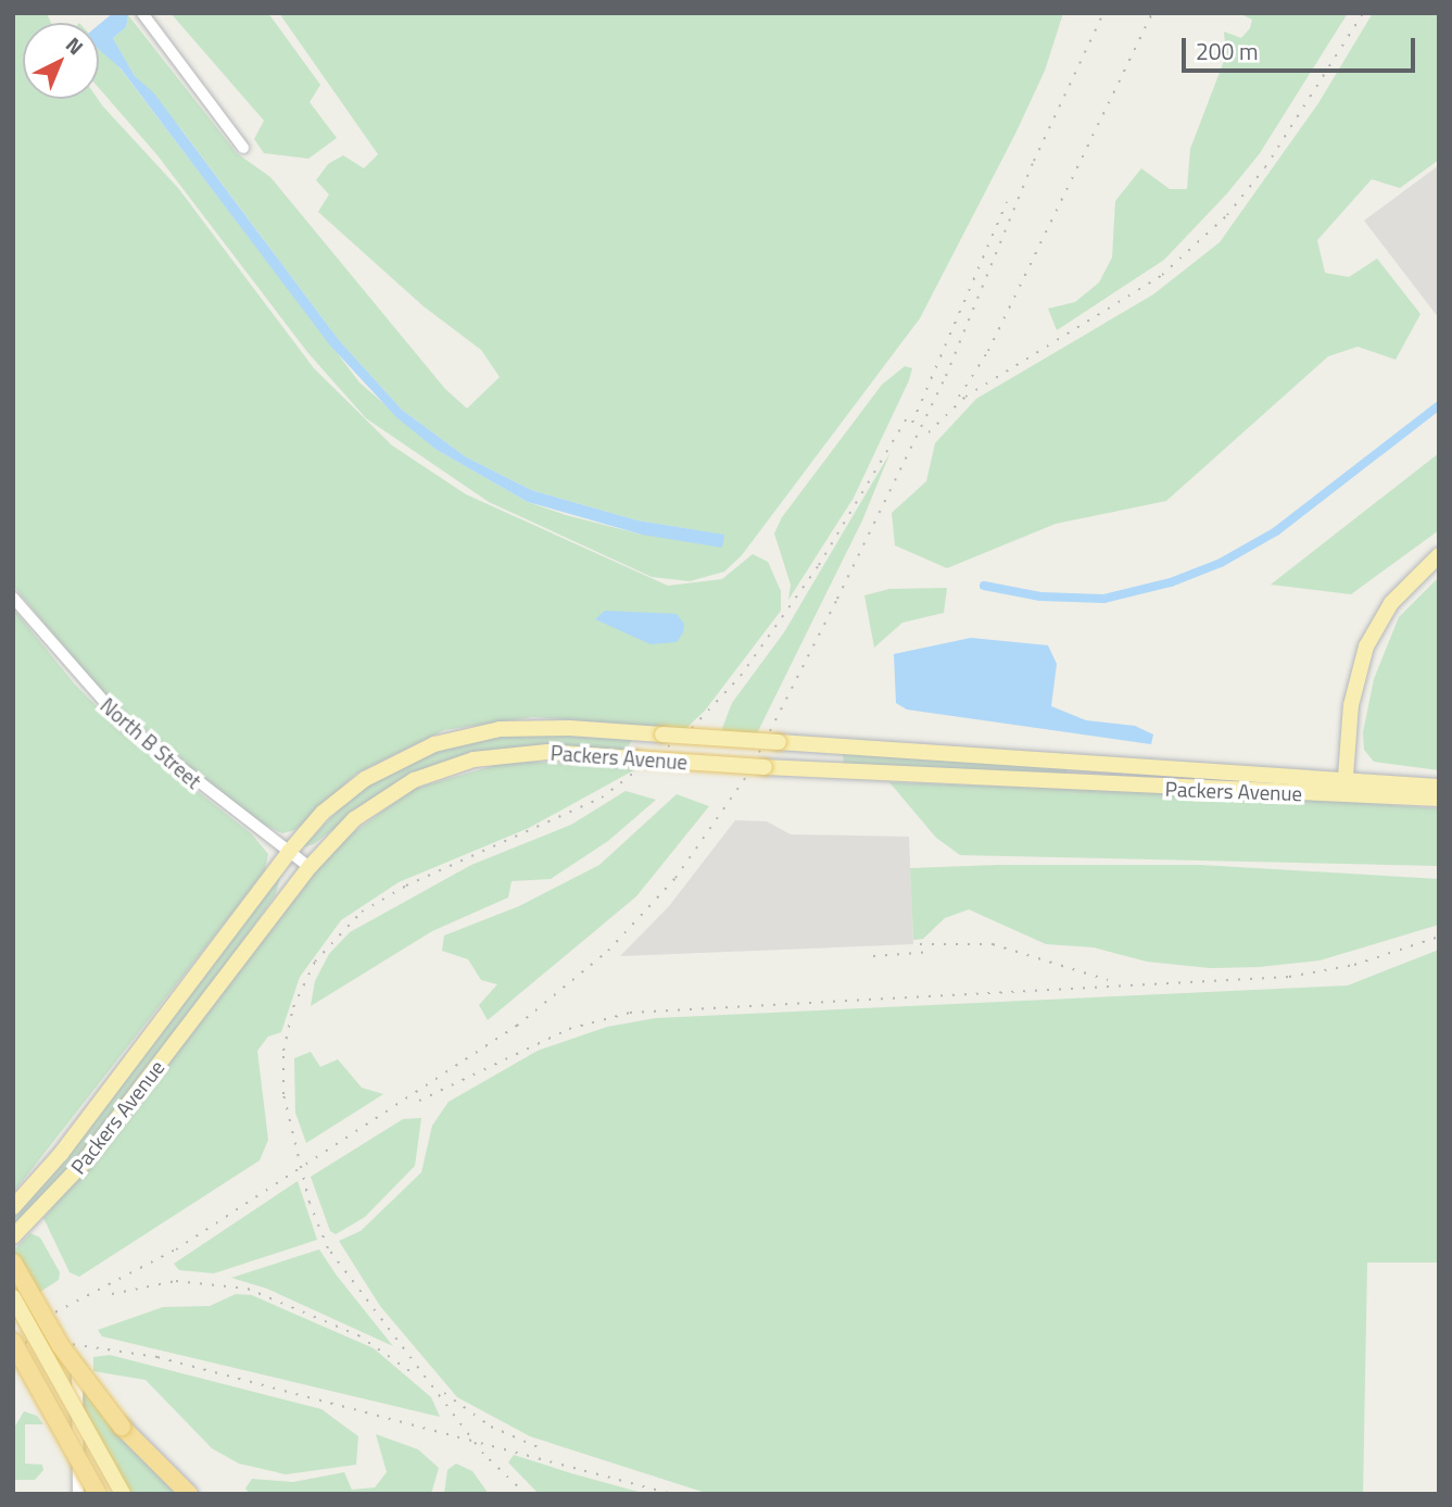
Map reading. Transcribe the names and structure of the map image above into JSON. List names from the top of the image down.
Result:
{
  "streets": {
    "main road": ["Packers Avenue"],
    "street": ["North B Street"]
  },
  "crossings": [
    ["North B Street", "Packers Avenue"]
  ],
  "scale_bar": "200 m",
  "north": "top right"
}
